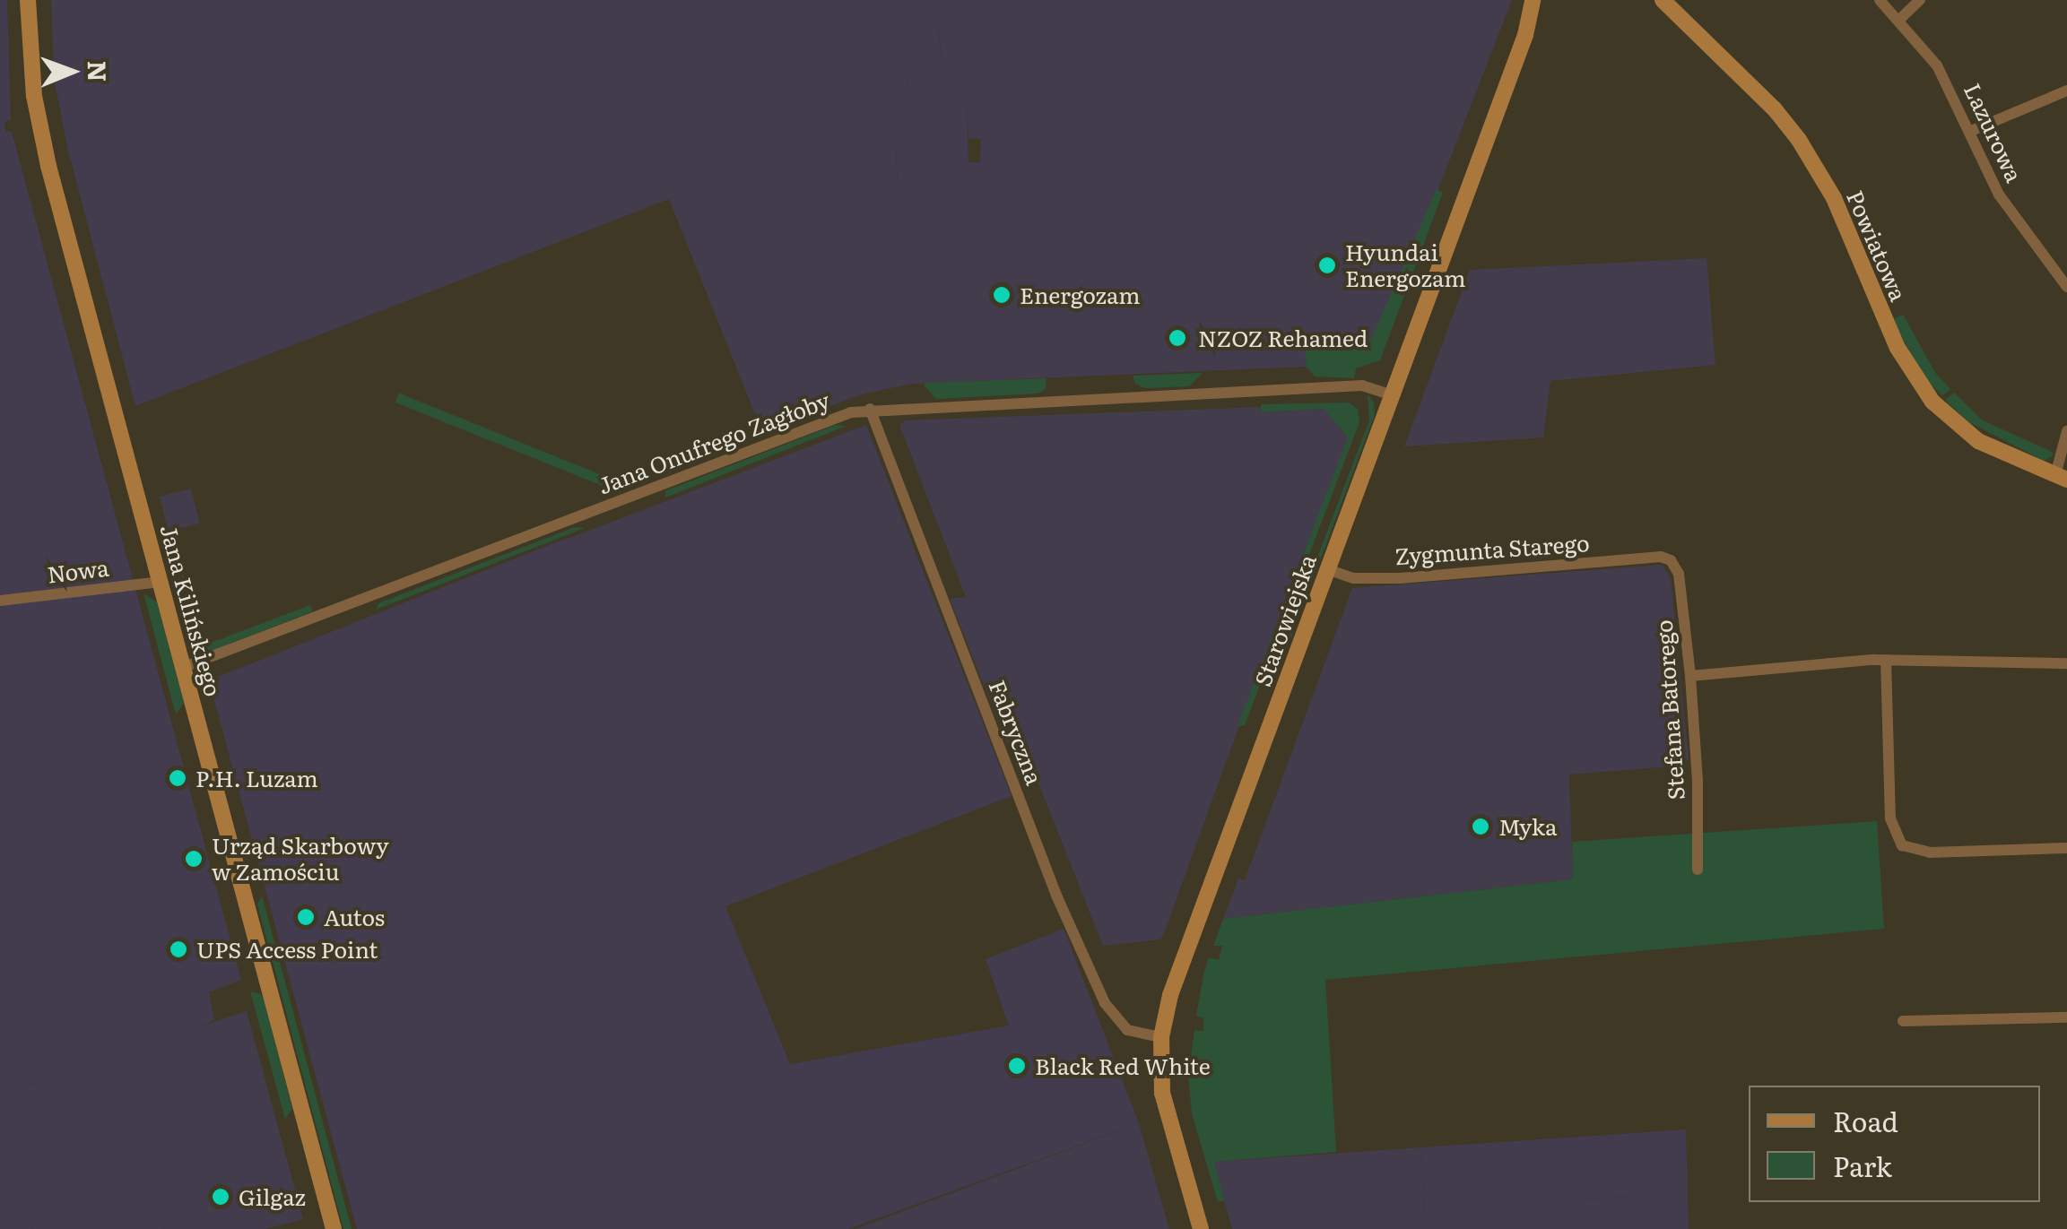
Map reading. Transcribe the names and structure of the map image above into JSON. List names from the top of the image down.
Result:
{
  "streets": {
    "street": [
      "Lazurowa",
      "Powiatowa",
      "Jana Onufrego Zagłoby",
      "Zygmunta Starego",
      "Nowa",
      "Jana Kilińskiego",
      "Starowiejska",
      "Stefana Batorego",
      "Fabryczna"
    ]
  },
  "crossings": [
    ["Jana Onufrego Zagłoby", "Jana Kilińskiego"],
    ["Jana Onufrego Zagłoby", "Starowiejska"],
    ["Jana Onufrego Zagłoby", "Fabryczna"],
    ["Zygmunta Starego", "Starowiejska"],
    ["Zygmunta Starego", "Stefana Batorego"],
    ["Nowa", "Jana Kilińskiego"],
    ["Starowiejska", "Fabryczna"]
  ],
  "places": [
    "Hyundai Energozam",
    "Energozam",
    "NZOZ Rehamed",
    "P.H. Luzam",
    "Myka",
    "Urząd Skarbowy w Zamościu",
    "Autos",
    "UPS Access Point",
    "Black Red White",
    "Gilgaz"
  ],
  "legend": ["Road", "Park"],
  "north": "right"
}
